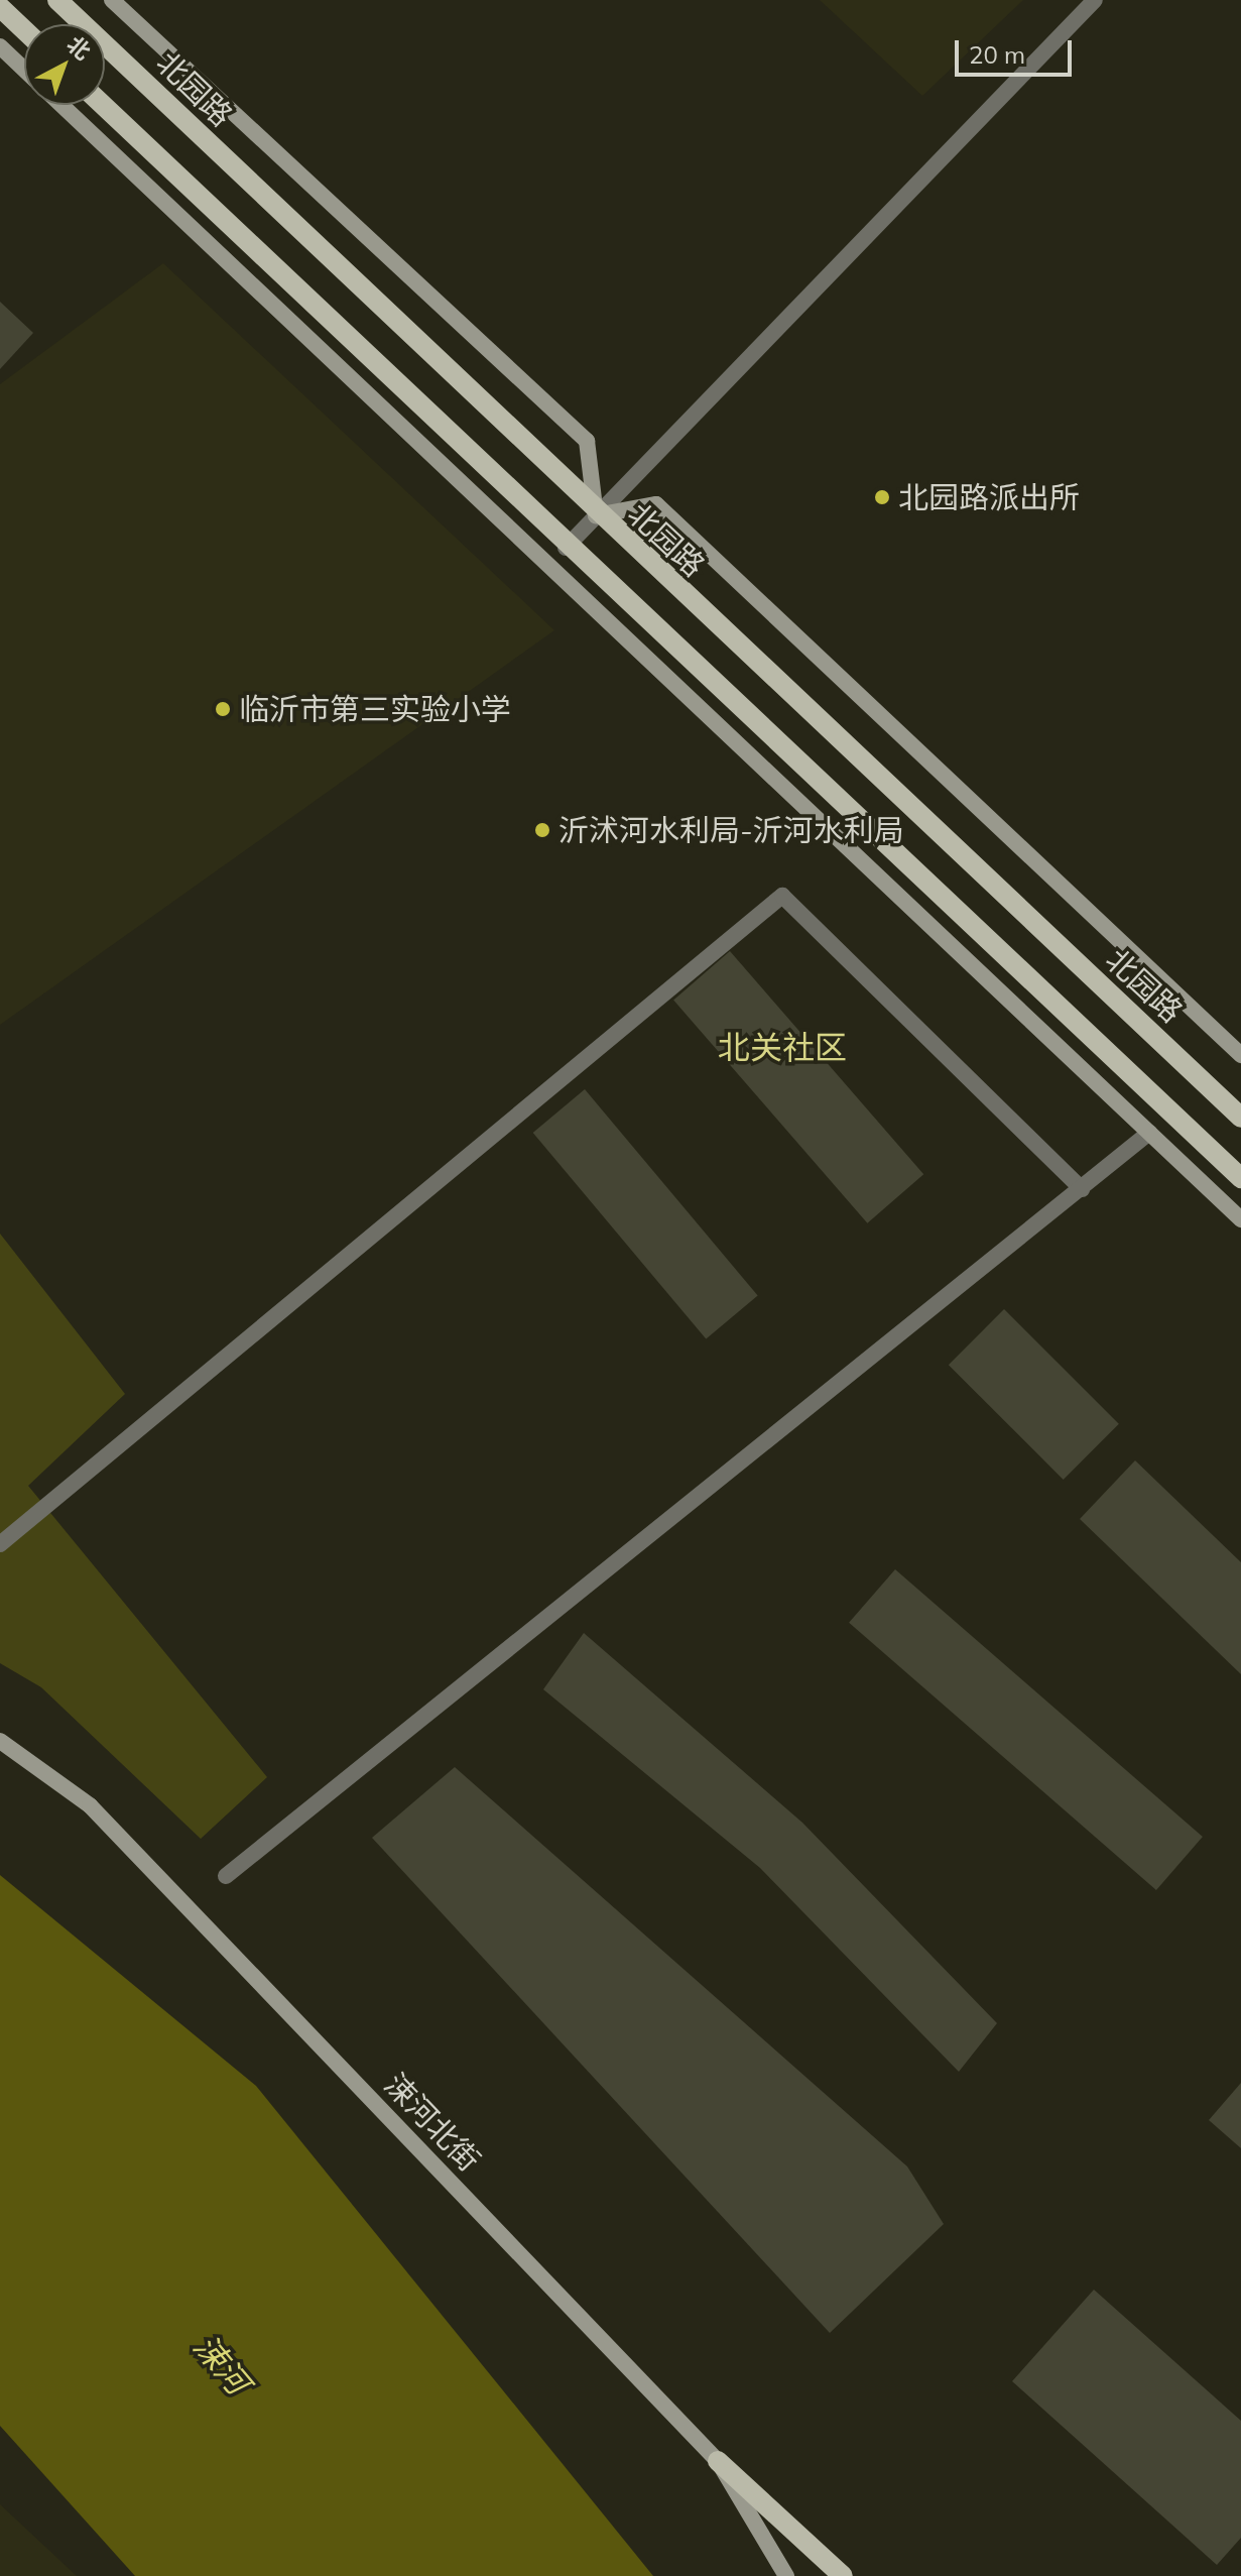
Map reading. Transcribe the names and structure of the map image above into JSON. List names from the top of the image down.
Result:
{
  "streets": {
    "main road": ["北园路"],
    "street": ["涑河北街"]
  },
  "districts": ["北关社区"],
  "water": ["涑河"],
  "places": ["北园路派出所", "临沂市第三实验小学", "沂沭河水利局-沂河水利局"],
  "scale_bar": "20 m",
  "north": "top right"
}
